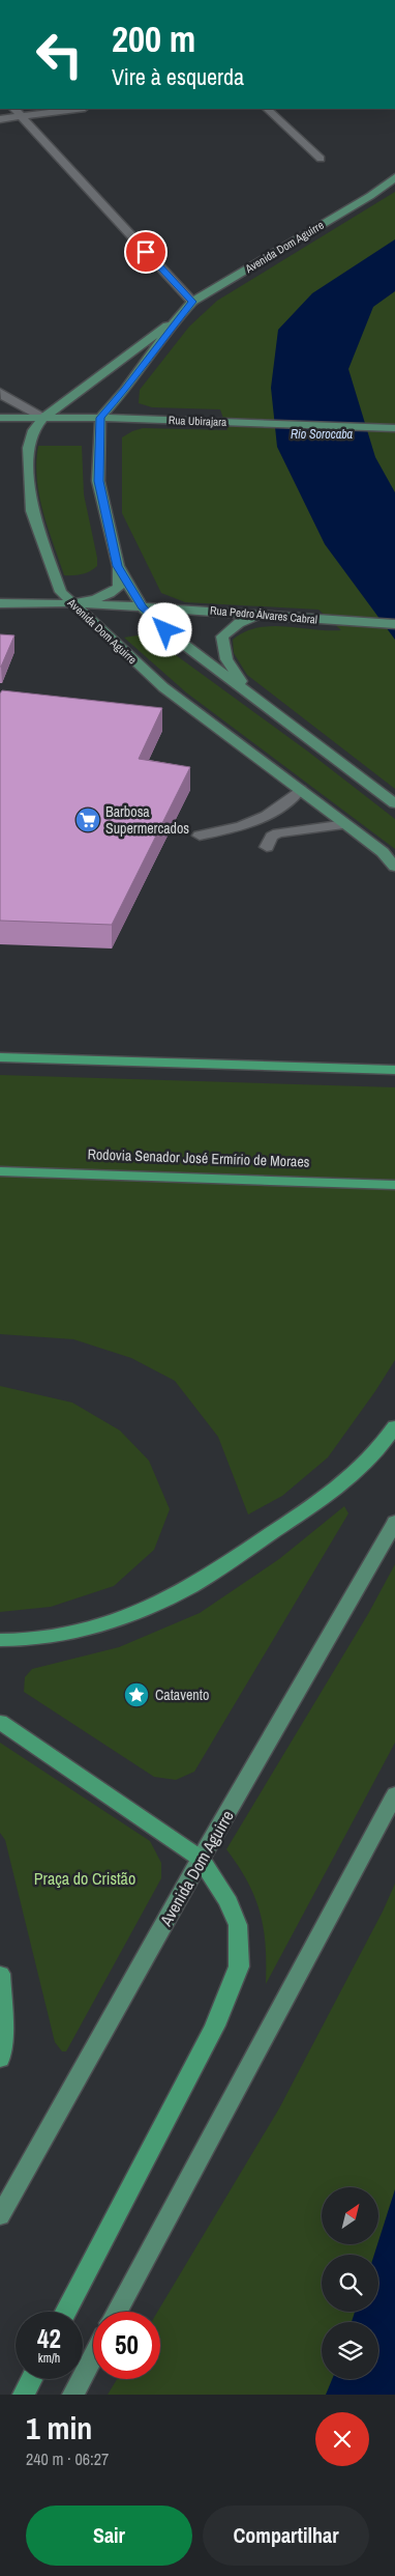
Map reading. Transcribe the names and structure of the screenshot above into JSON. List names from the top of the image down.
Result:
{
  "streets": {
    "highway": ["Rodovia Senador José Ermírio de Moraes"],
    "main road": ["Avenida Dom Aguirre", "Rua Ubirajara", "Rua Pedro Álvares Cabral"]
  },
  "crossings": [
    ["Avenida Dom Aguirre", "Rua Ubirajara"],
    ["Avenida Dom Aguirre", "Rua Pedro Álvares Cabral"]
  ],
  "water": ["Rio Sorocaba"],
  "parks": ["Praça do Cristão"],
  "places": {
    "supermarket": ["Barbosa Supermercados"],
    "place": ["Catavento"]
  },
  "north": "top right",
  "page": {
    "turn": ["200 m", "Vire à esquerda"],
    "speed": "42 km/h",
    "limit": "50",
    "heading": ["1 min", "240 m · 06:27"],
    "buttons": ["Sair", "Compartilhar"]
  }
}
